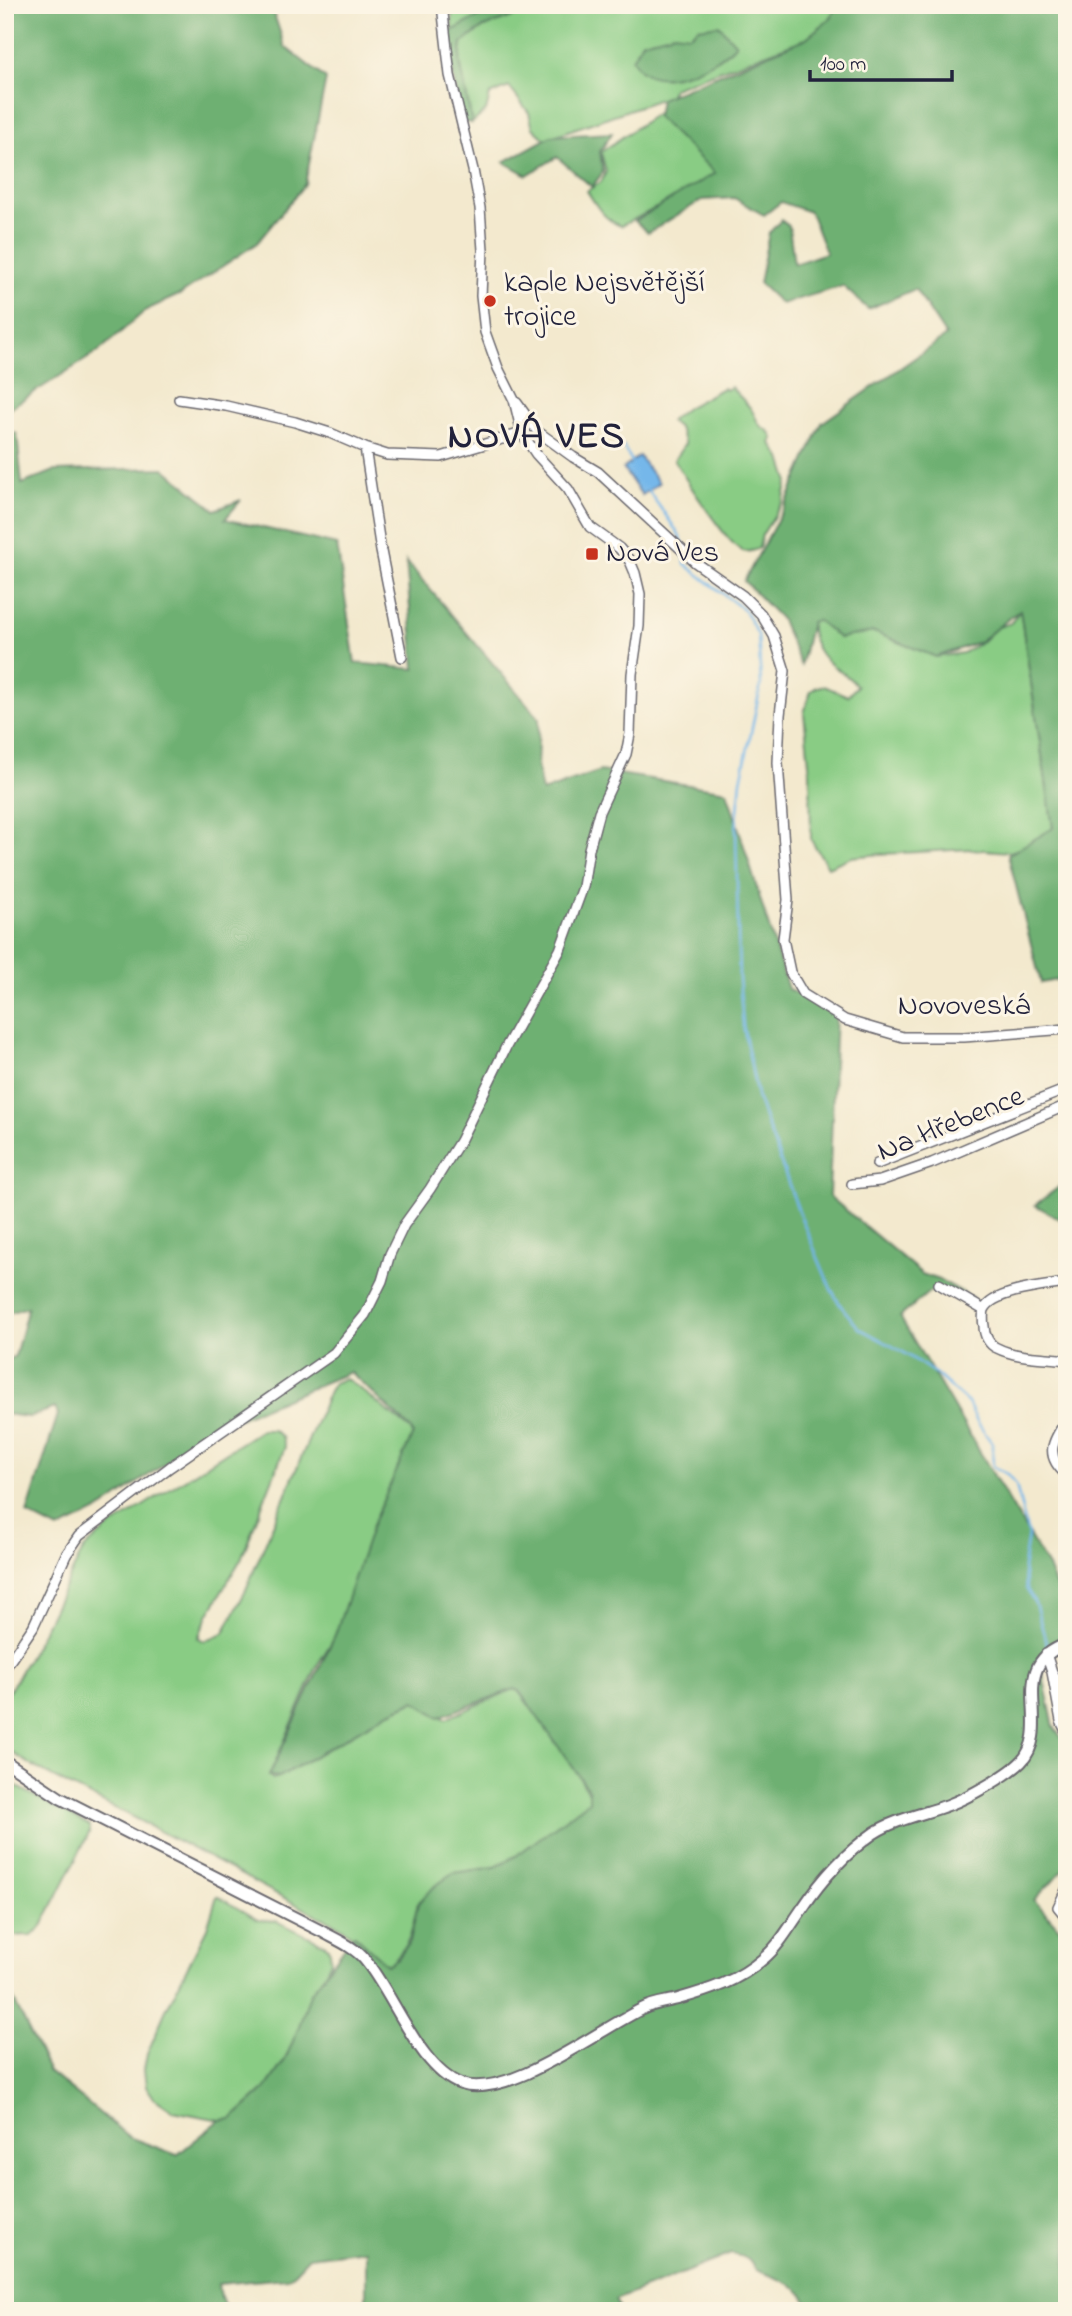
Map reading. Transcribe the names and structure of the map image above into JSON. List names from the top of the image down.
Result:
{
  "streets": {
    "street": ["Novoveská", "Na Hřebence"]
  },
  "districts": ["NOVÁ VES"],
  "places": {
    "other": ["kaple Nejsvětější trojice"],
    "transit": ["Nová Ves"]
  },
  "scale_bar": "100 m"
}
